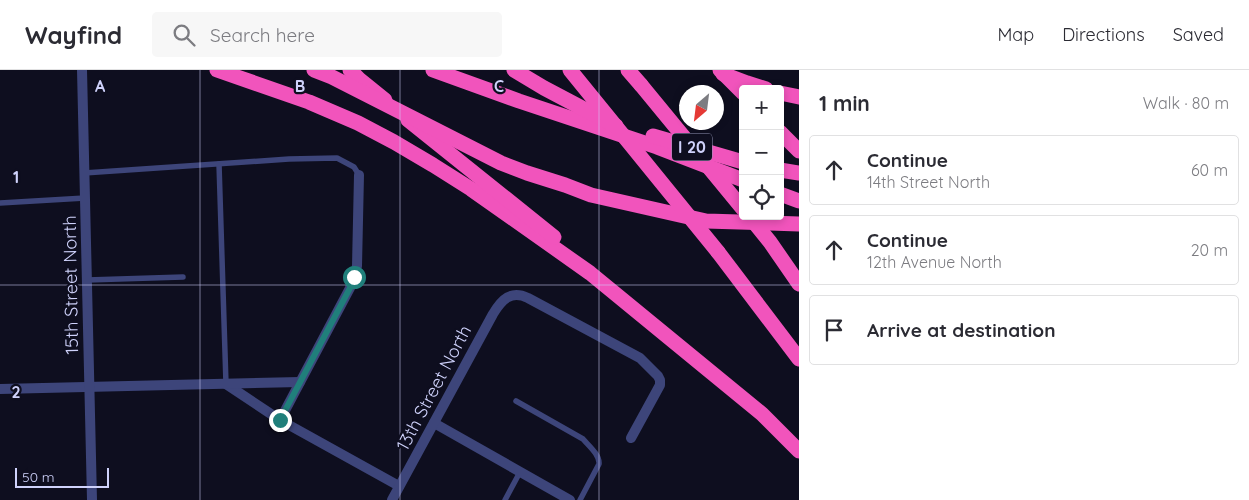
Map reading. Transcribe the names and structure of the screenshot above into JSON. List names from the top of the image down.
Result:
{
  "streets": {
    "highway": ["I 20"],
    "street": ["15th Street North", "13th Street North"]
  },
  "scale_bar": "50 m",
  "north": "bottom left",
  "page": {
    "header": "Wayfind",
    "search": "Search here",
    "nav": ["Map", "Directions", "Saved"],
    "heading": ["1 min", "Walk · 80 m"],
    "map_buttons": ["+", "−"],
    "list": [
      ["Continue", "14th Street North", "60 m"],
      ["Continue", "12th Avenue North", "20 m"],
      "Arrive at destination"
    ],
    "scale": "50 m"
  },
  "grid": {
    "columns": ["A", "B", "C"],
    "rows": ["1", "2"]
  }
}
